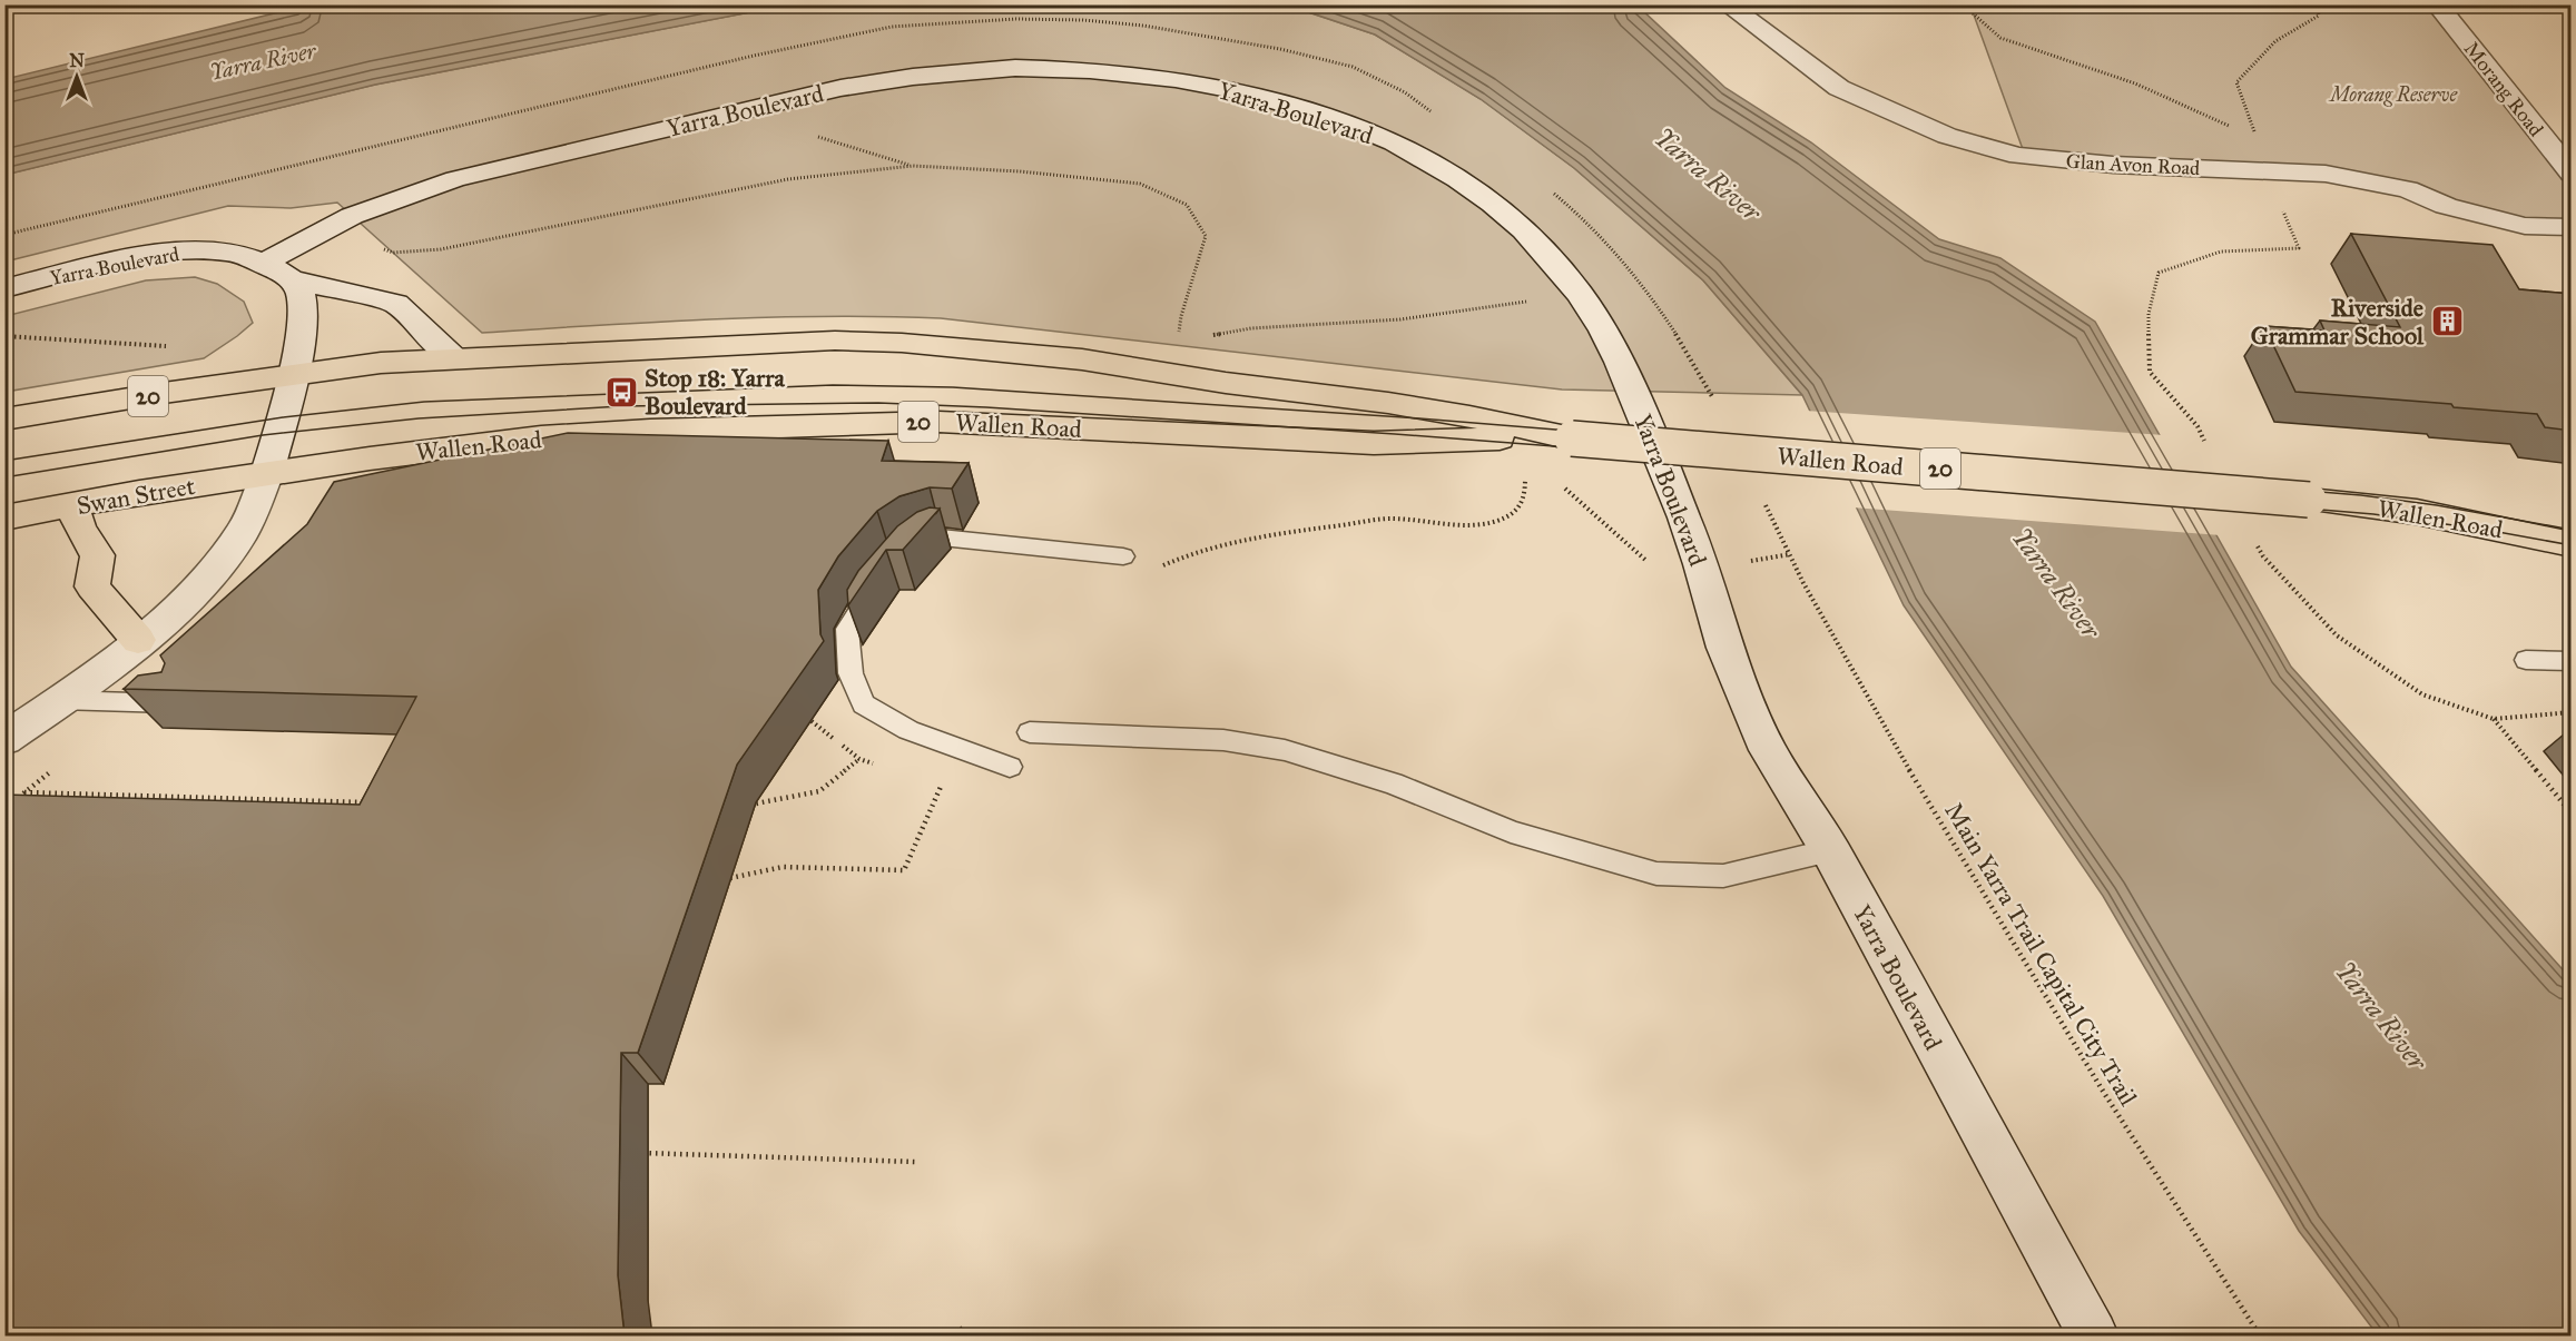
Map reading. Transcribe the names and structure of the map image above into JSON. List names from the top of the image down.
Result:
{
  "streets": {
    "main road": ["20", "Wallen Road", "Swan Street"],
    "street": ["Morang Road", "Yarra Boulevard", "Glan Avon Road"],
    "path": ["Main Yarra Trail Capital City Trail"]
  },
  "crossings": [
    ["Yarra Boulevard", "Wallen Road"],
    ["20", "Wallen Road"],
    ["Wallen Road", "Swan Street"]
  ],
  "water": ["Yarra River"],
  "parks": ["Morang Reserve"],
  "places": {
    "building": ["Riverside Grammar School"],
    "bus stop": ["Stop 18: Yarra Boulevard"]
  },
  "north": "top"
}
